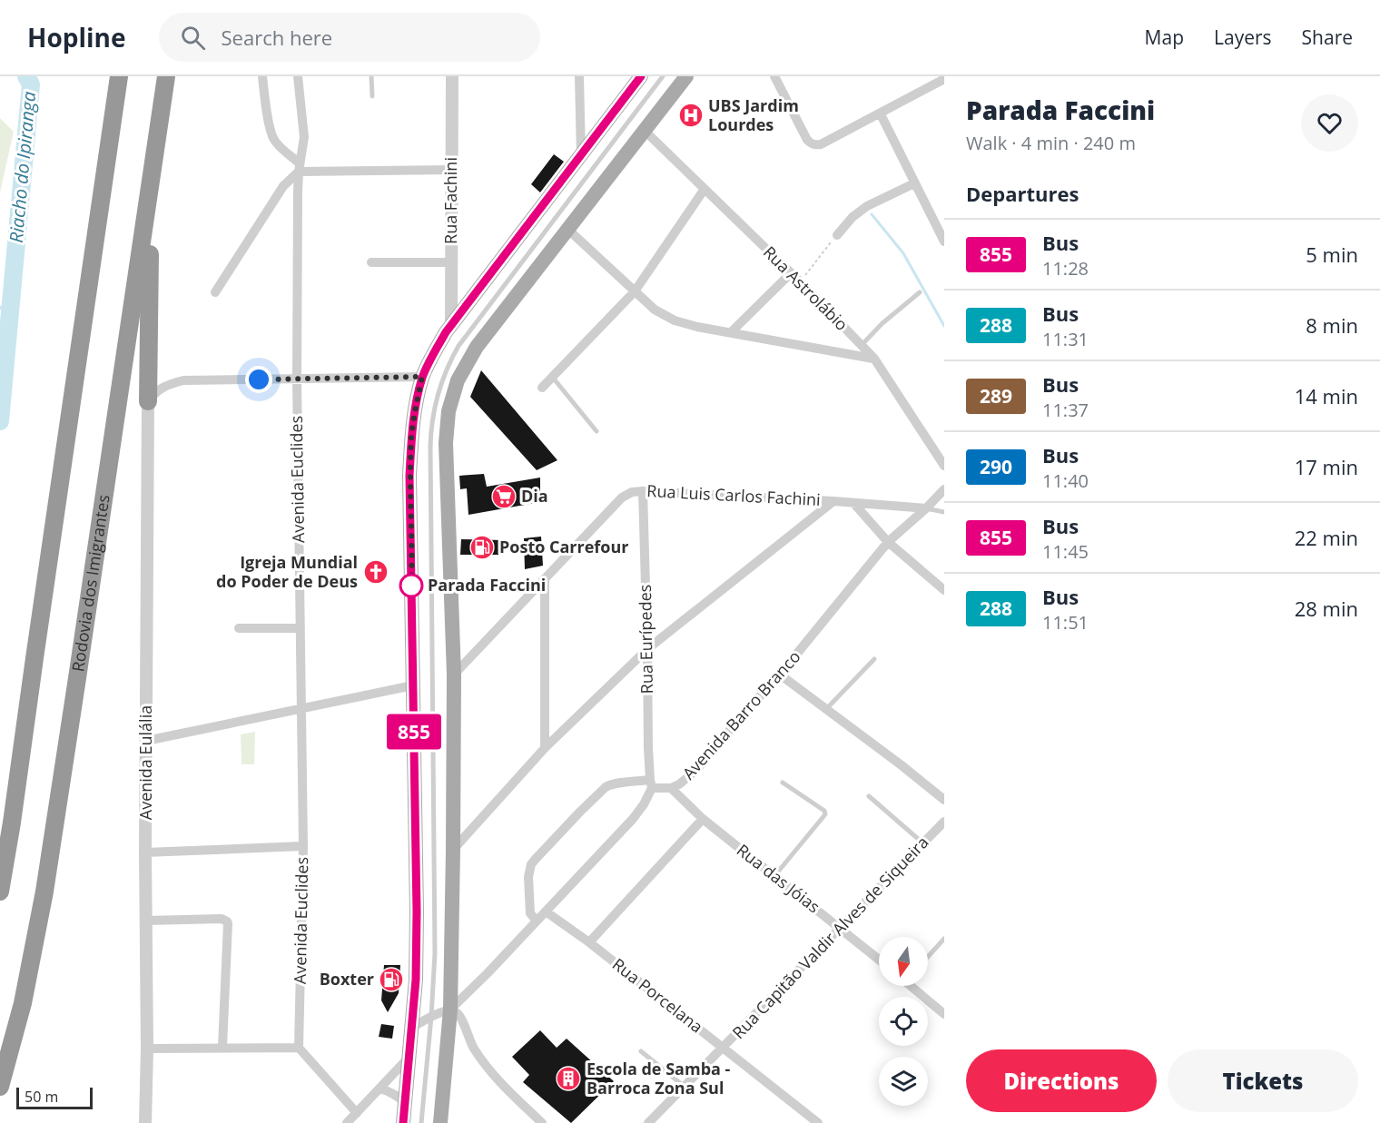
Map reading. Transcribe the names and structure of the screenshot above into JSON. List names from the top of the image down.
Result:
{
  "streets": {
    "highway": ["Rodovia dos Imigrantes"],
    "street": [
      "Rua Fachini",
      "Rua Astrolábio",
      "Avenida Euclides",
      "Rua Luis Carlos Fachini",
      "Rua Eurípedes",
      "Avenida Barro Branco",
      "Avenida Eulália",
      "Rua das Jóias",
      "Rua Capitão Valdir Alves de Siqueira",
      "Rua Porcelana"
    ]
  },
  "crossings": [
    ["Rua Luis Carlos Fachini", "Rua Eurípedes"],
    ["Rua Luis Carlos Fachini", "Avenida Barro Branco"],
    ["Rua Eurípedes", "Avenida Barro Branco"],
    ["Avenida Barro Branco", "Rua das Jóias"],
    ["Rua das Jóias", "Rua Capitão Valdir Alves de Siqueira"],
    ["Rua Capitão Valdir Alves de Siqueira", "Rua Porcelana"]
  ],
  "water": ["Riacho do Ipiranga"],
  "places": {
    "hospital": ["UBS Jardim Lourdes"],
    "supermarket": ["Dia"],
    "fuel station": ["Posto Carrefour", "Boxter"],
    "church": ["Igreja Mundial do Poder de Deus"],
    "other": ["Parada Faccini"],
    "building": ["Escola de Samba - Barroca Zona Sul"]
  },
  "lines": ["bus line 855"],
  "scale_bar": "50 m",
  "north": "bottom",
  "page": {
    "header": "Hopline",
    "search": "Search here",
    "nav": ["Map", "Layers", "Share"],
    "on_map": "855",
    "heading": [
      ["Parada Faccini", "Walk · 4 min · 240 m"],
      "Departures"
    ],
    "list": [
      {
        "mark": "855",
        "name": "Bus",
        "note": "11:28",
        "value": "5 min"
      },
      {
        "mark": "288",
        "name": "Bus",
        "note": "11:31",
        "value": "8 min"
      },
      {
        "mark": "289",
        "name": "Bus",
        "note": "11:37",
        "value": "14 min"
      },
      {
        "mark": "290",
        "name": "Bus",
        "note": "11:40",
        "value": "17 min"
      },
      {
        "mark": "855",
        "name": "Bus",
        "note": "11:45",
        "value": "22 min"
      },
      {
        "mark": "288",
        "name": "Bus",
        "note": "11:51",
        "value": "28 min"
      }
    ],
    "buttons": ["Directions", "Tickets"],
    "scale": "50 m"
  }
}
